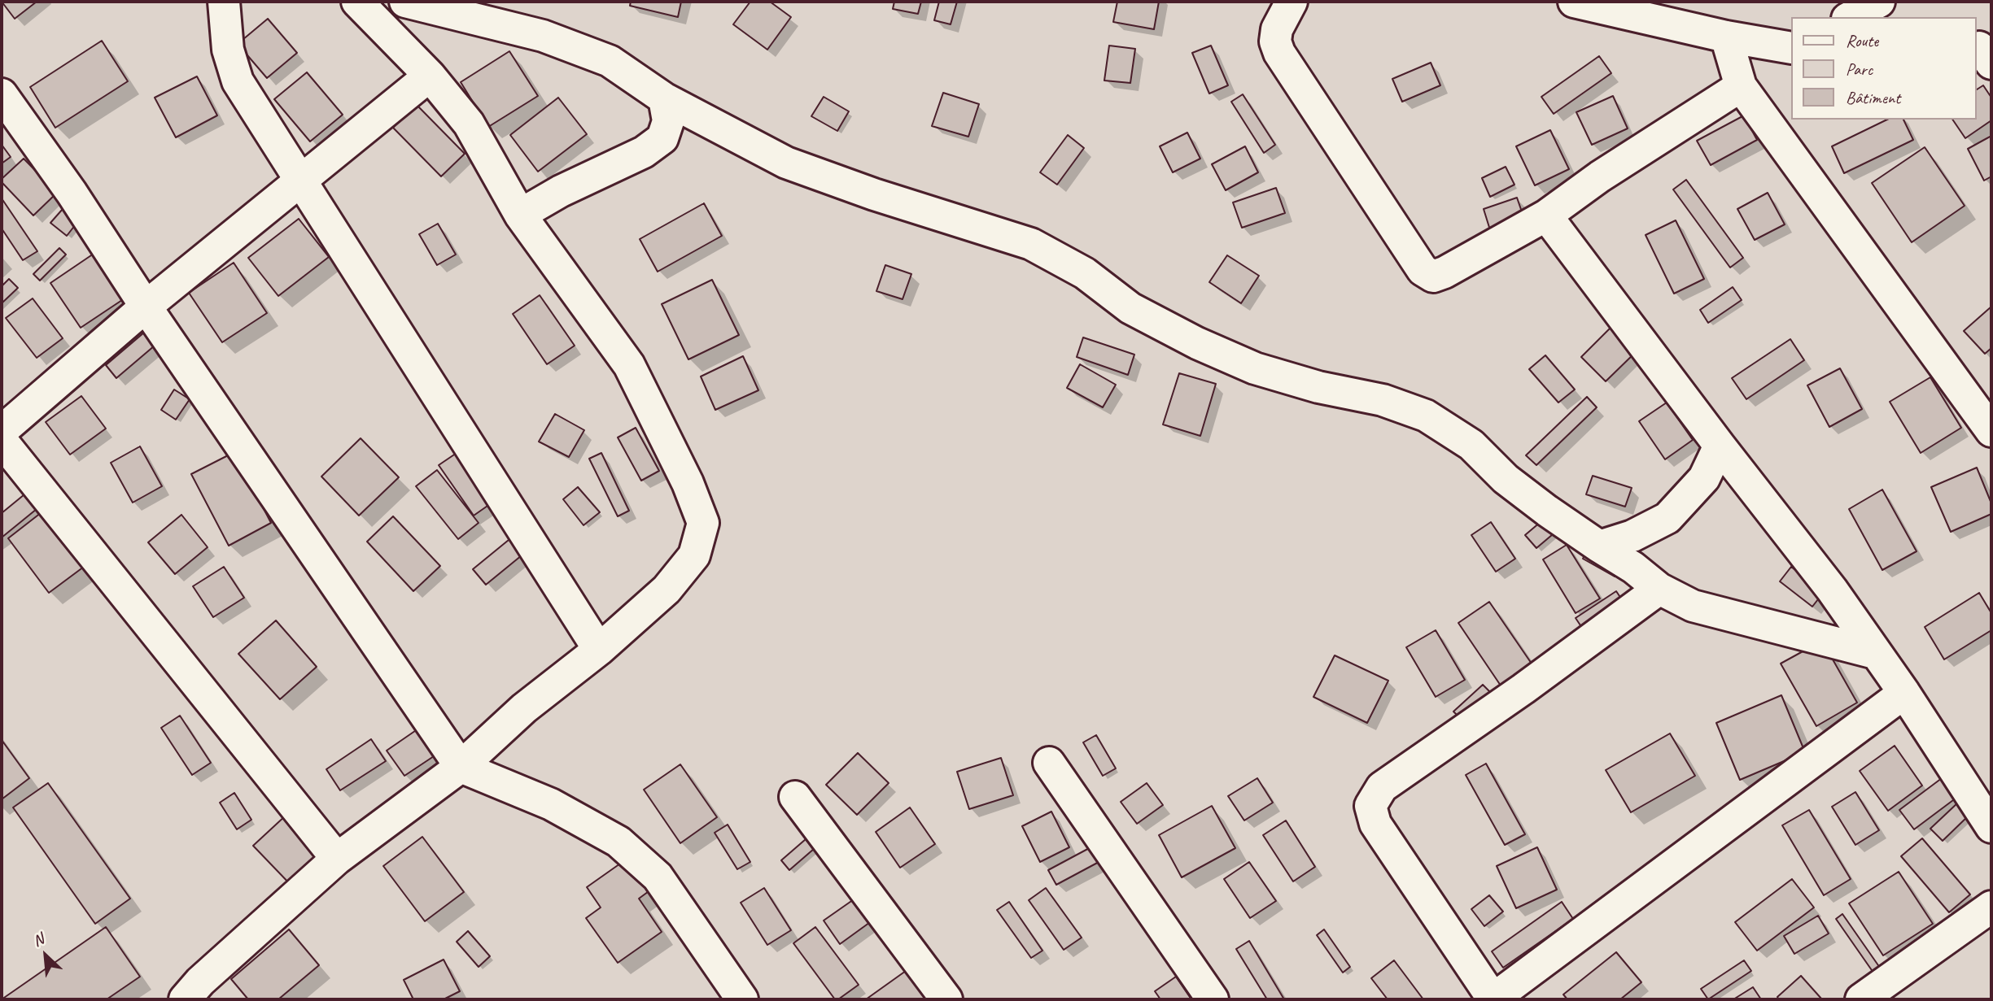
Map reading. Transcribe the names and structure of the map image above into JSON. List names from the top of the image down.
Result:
{
  "legend": ["Route", "Parc", "Bâtiment"],
  "north": "top left"
}
